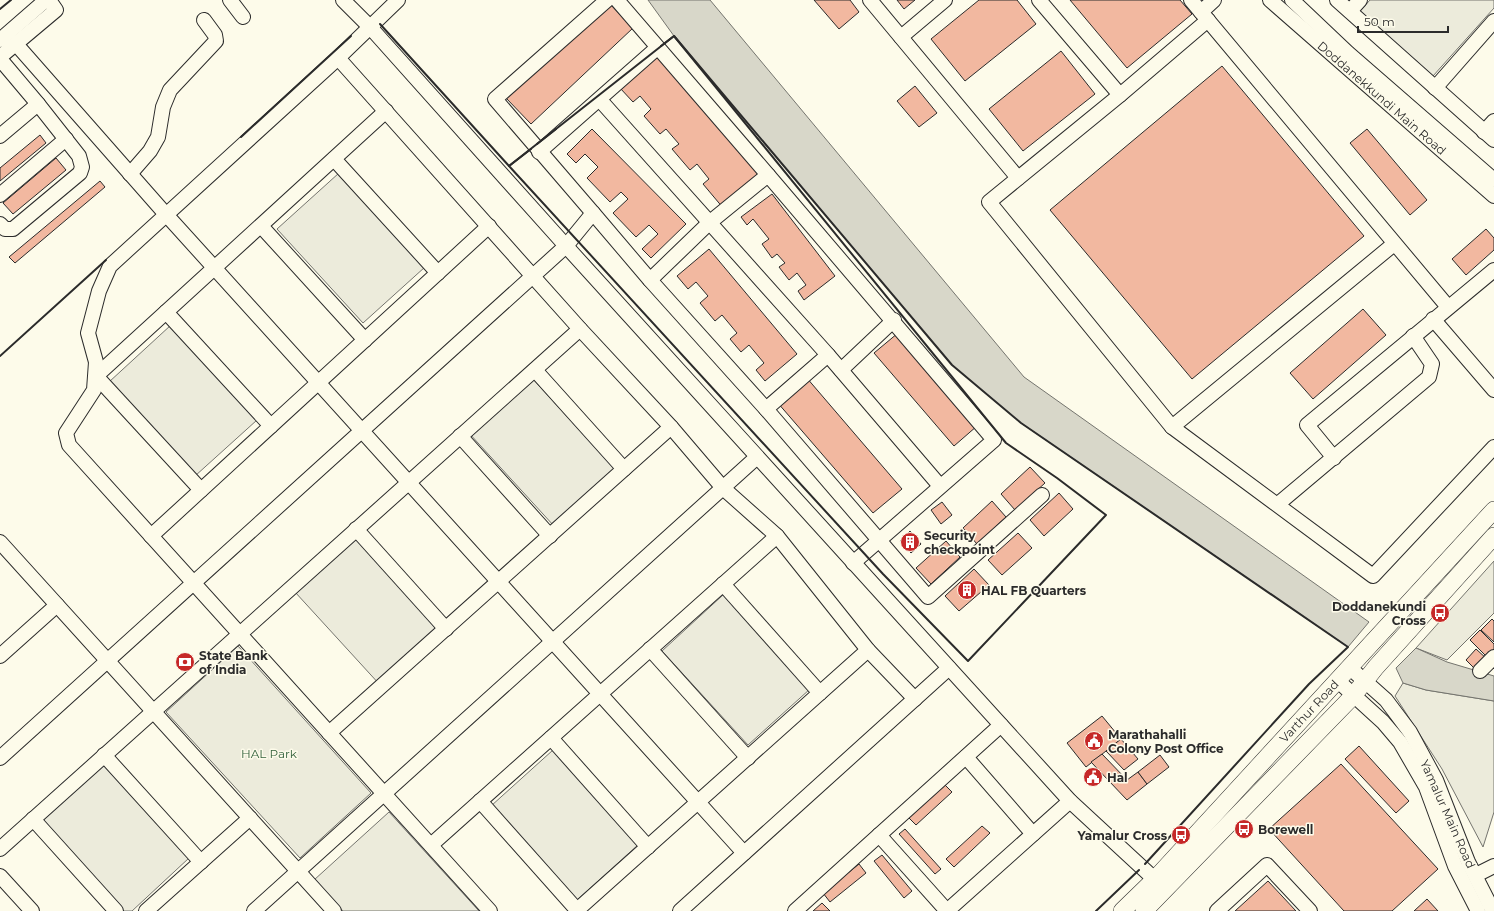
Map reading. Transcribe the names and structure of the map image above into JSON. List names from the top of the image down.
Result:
{
  "streets": {
    "main road": ["Varthur Road"],
    "street": ["Doddanekkundi Main Road", "Yamalur Main Road"]
  },
  "crossings": [
    ["Varthur Road", "Yamalur Main Road"]
  ],
  "parks": ["HAL Park"],
  "places": {
    "building": ["Security checkpoint", "HAL FB Quarters"],
    "bus stop": ["Doddanekundi Cross", "Borewell", "Yamalur Cross"],
    "bank": ["State Bank of India"],
    "public building": ["Marathahalli Colony Post Office", "Hal"]
  },
  "scale_bar": "50 m"
}
